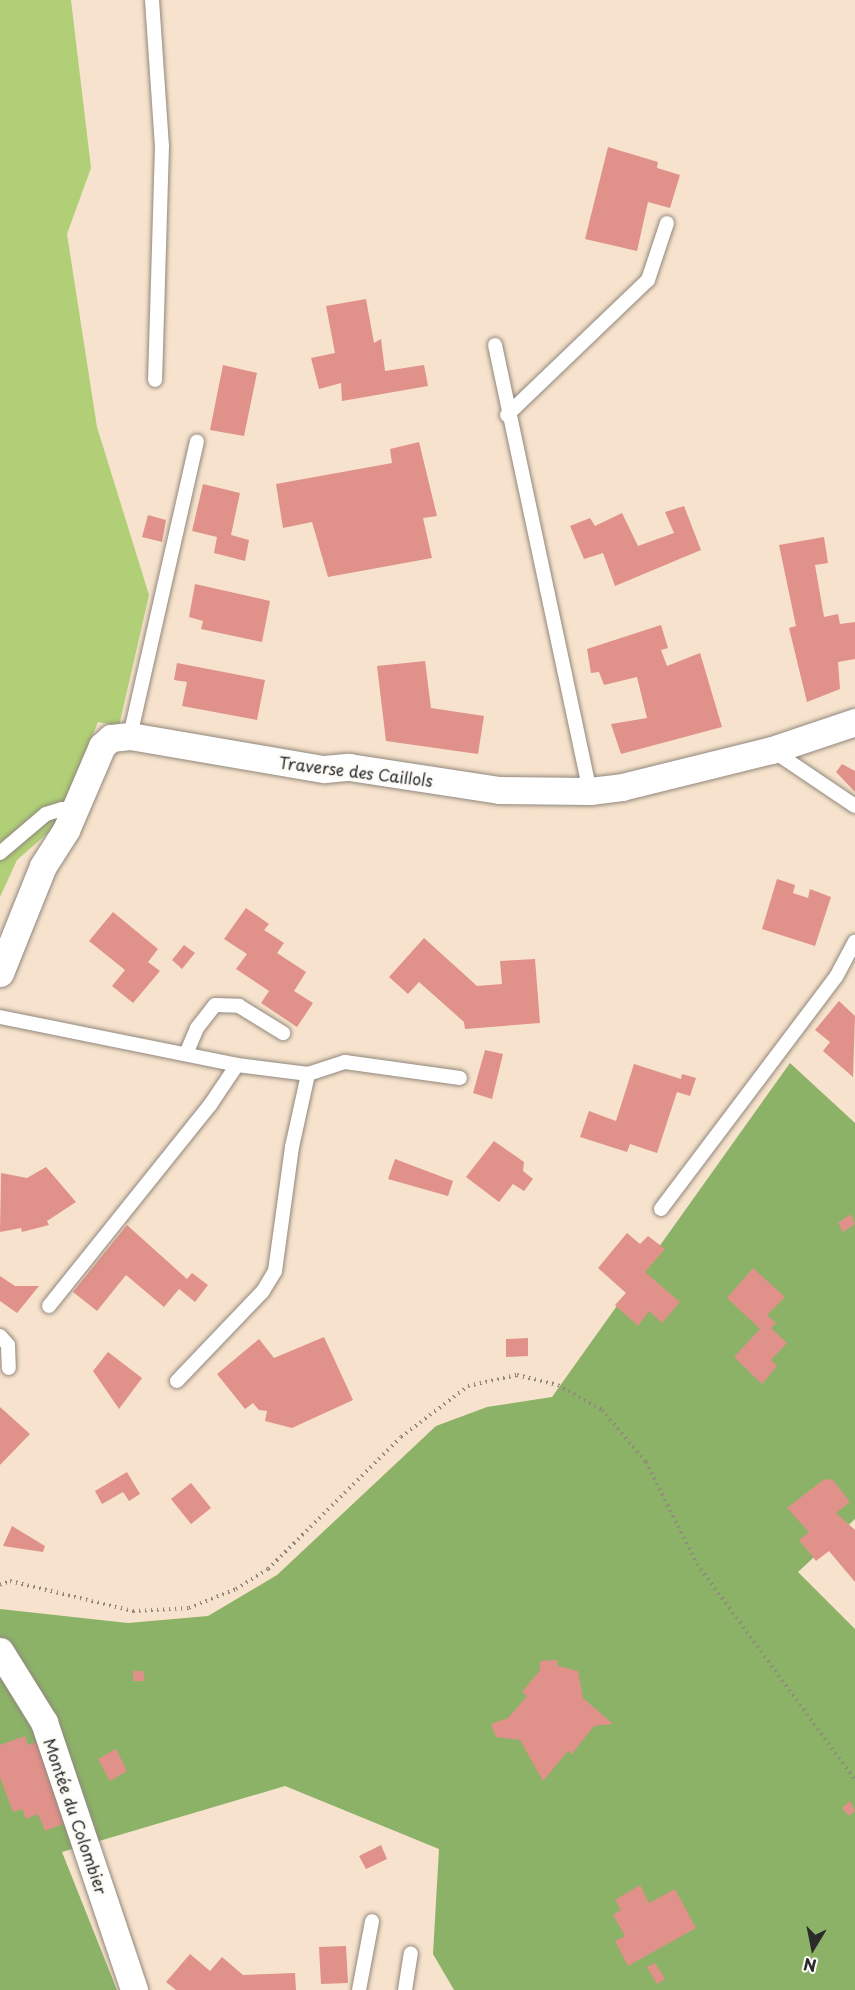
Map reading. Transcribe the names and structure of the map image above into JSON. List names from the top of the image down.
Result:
{
  "streets": {
    "street": ["Traverse des Caillols", "Montée du Colombier"]
  },
  "north": "bottom"
}
